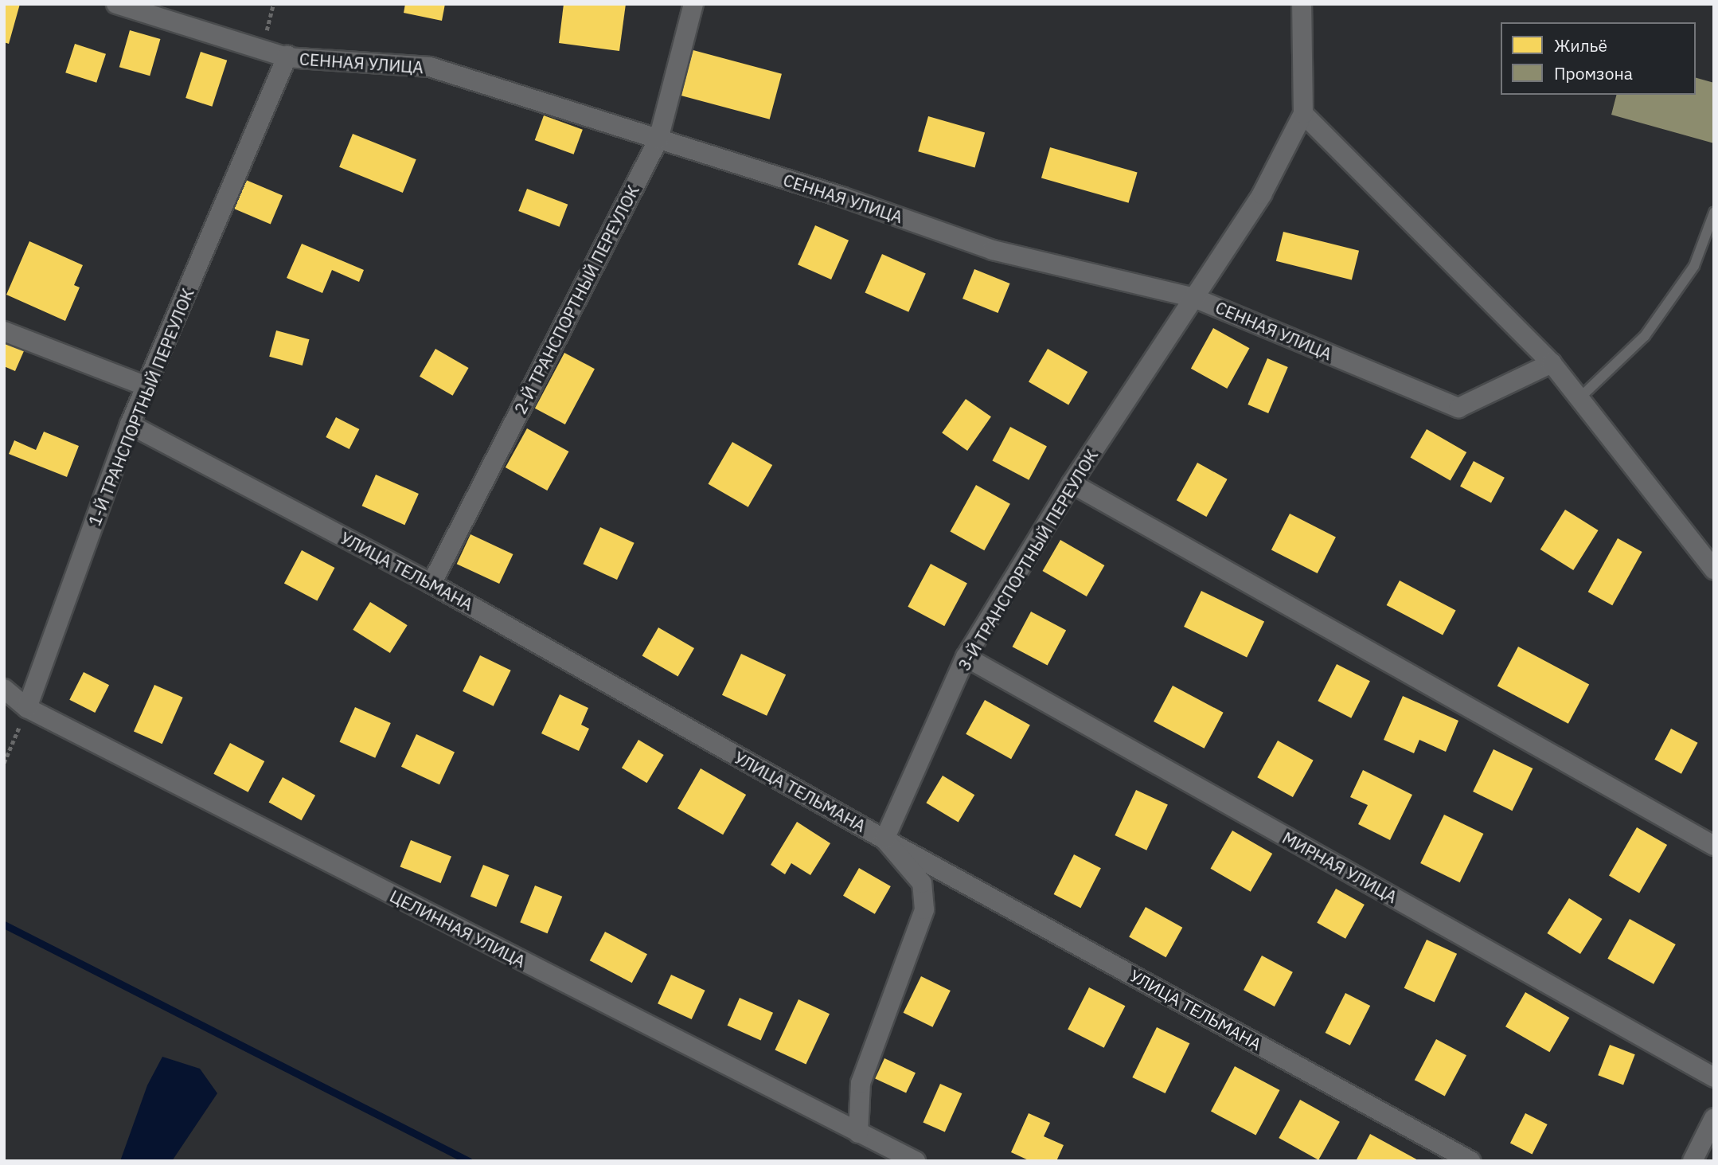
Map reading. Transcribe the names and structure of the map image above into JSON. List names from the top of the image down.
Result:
{
  "streets": {
    "street": [
      "СЕННАЯ УЛИЦА",
      "2-Й ТРАНСПОРТНЫЙ ПЕРЕУЛОК",
      "1-Й ТРАНСПОРТНЫЙ ПЕРЕУЛОК",
      "3-Й ТРАНСПОРТНЫЙ ПЕРЕУЛОК",
      "УЛИЦА ТЕЛЬМАНА",
      "МИРНАЯ УЛИЦА",
      "ЦЕЛИННАЯ УЛИЦА"
    ]
  },
  "crossings": [
    ["СЕННАЯ УЛИЦА", "2-Й ТРАНСПОРТНЫЙ ПЕРЕУЛОК"],
    ["СЕННАЯ УЛИЦА", "1-Й ТРАНСПОРТНЫЙ ПЕРЕУЛОК"],
    ["СЕННАЯ УЛИЦА", "3-Й ТРАНСПОРТНЫЙ ПЕРЕУЛОК"],
    ["2-Й ТРАНСПОРТНЫЙ ПЕРЕУЛОК", "УЛИЦА ТЕЛЬМАНА"],
    ["1-Й ТРАНСПОРТНЫЙ ПЕРЕУЛОК", "УЛИЦА ТЕЛЬМАНА"],
    ["1-Й ТРАНСПОРТНЫЙ ПЕРЕУЛОК", "ЦЕЛИННАЯ УЛИЦА"],
    ["3-Й ТРАНСПОРТНЫЙ ПЕРЕУЛОК", "УЛИЦА ТЕЛЬМАНА"],
    ["3-Й ТРАНСПОРТНЫЙ ПЕРЕУЛОК", "МИРНАЯ УЛИЦА"]
  ],
  "legend": ["Жильё", "Промзона"]
}
